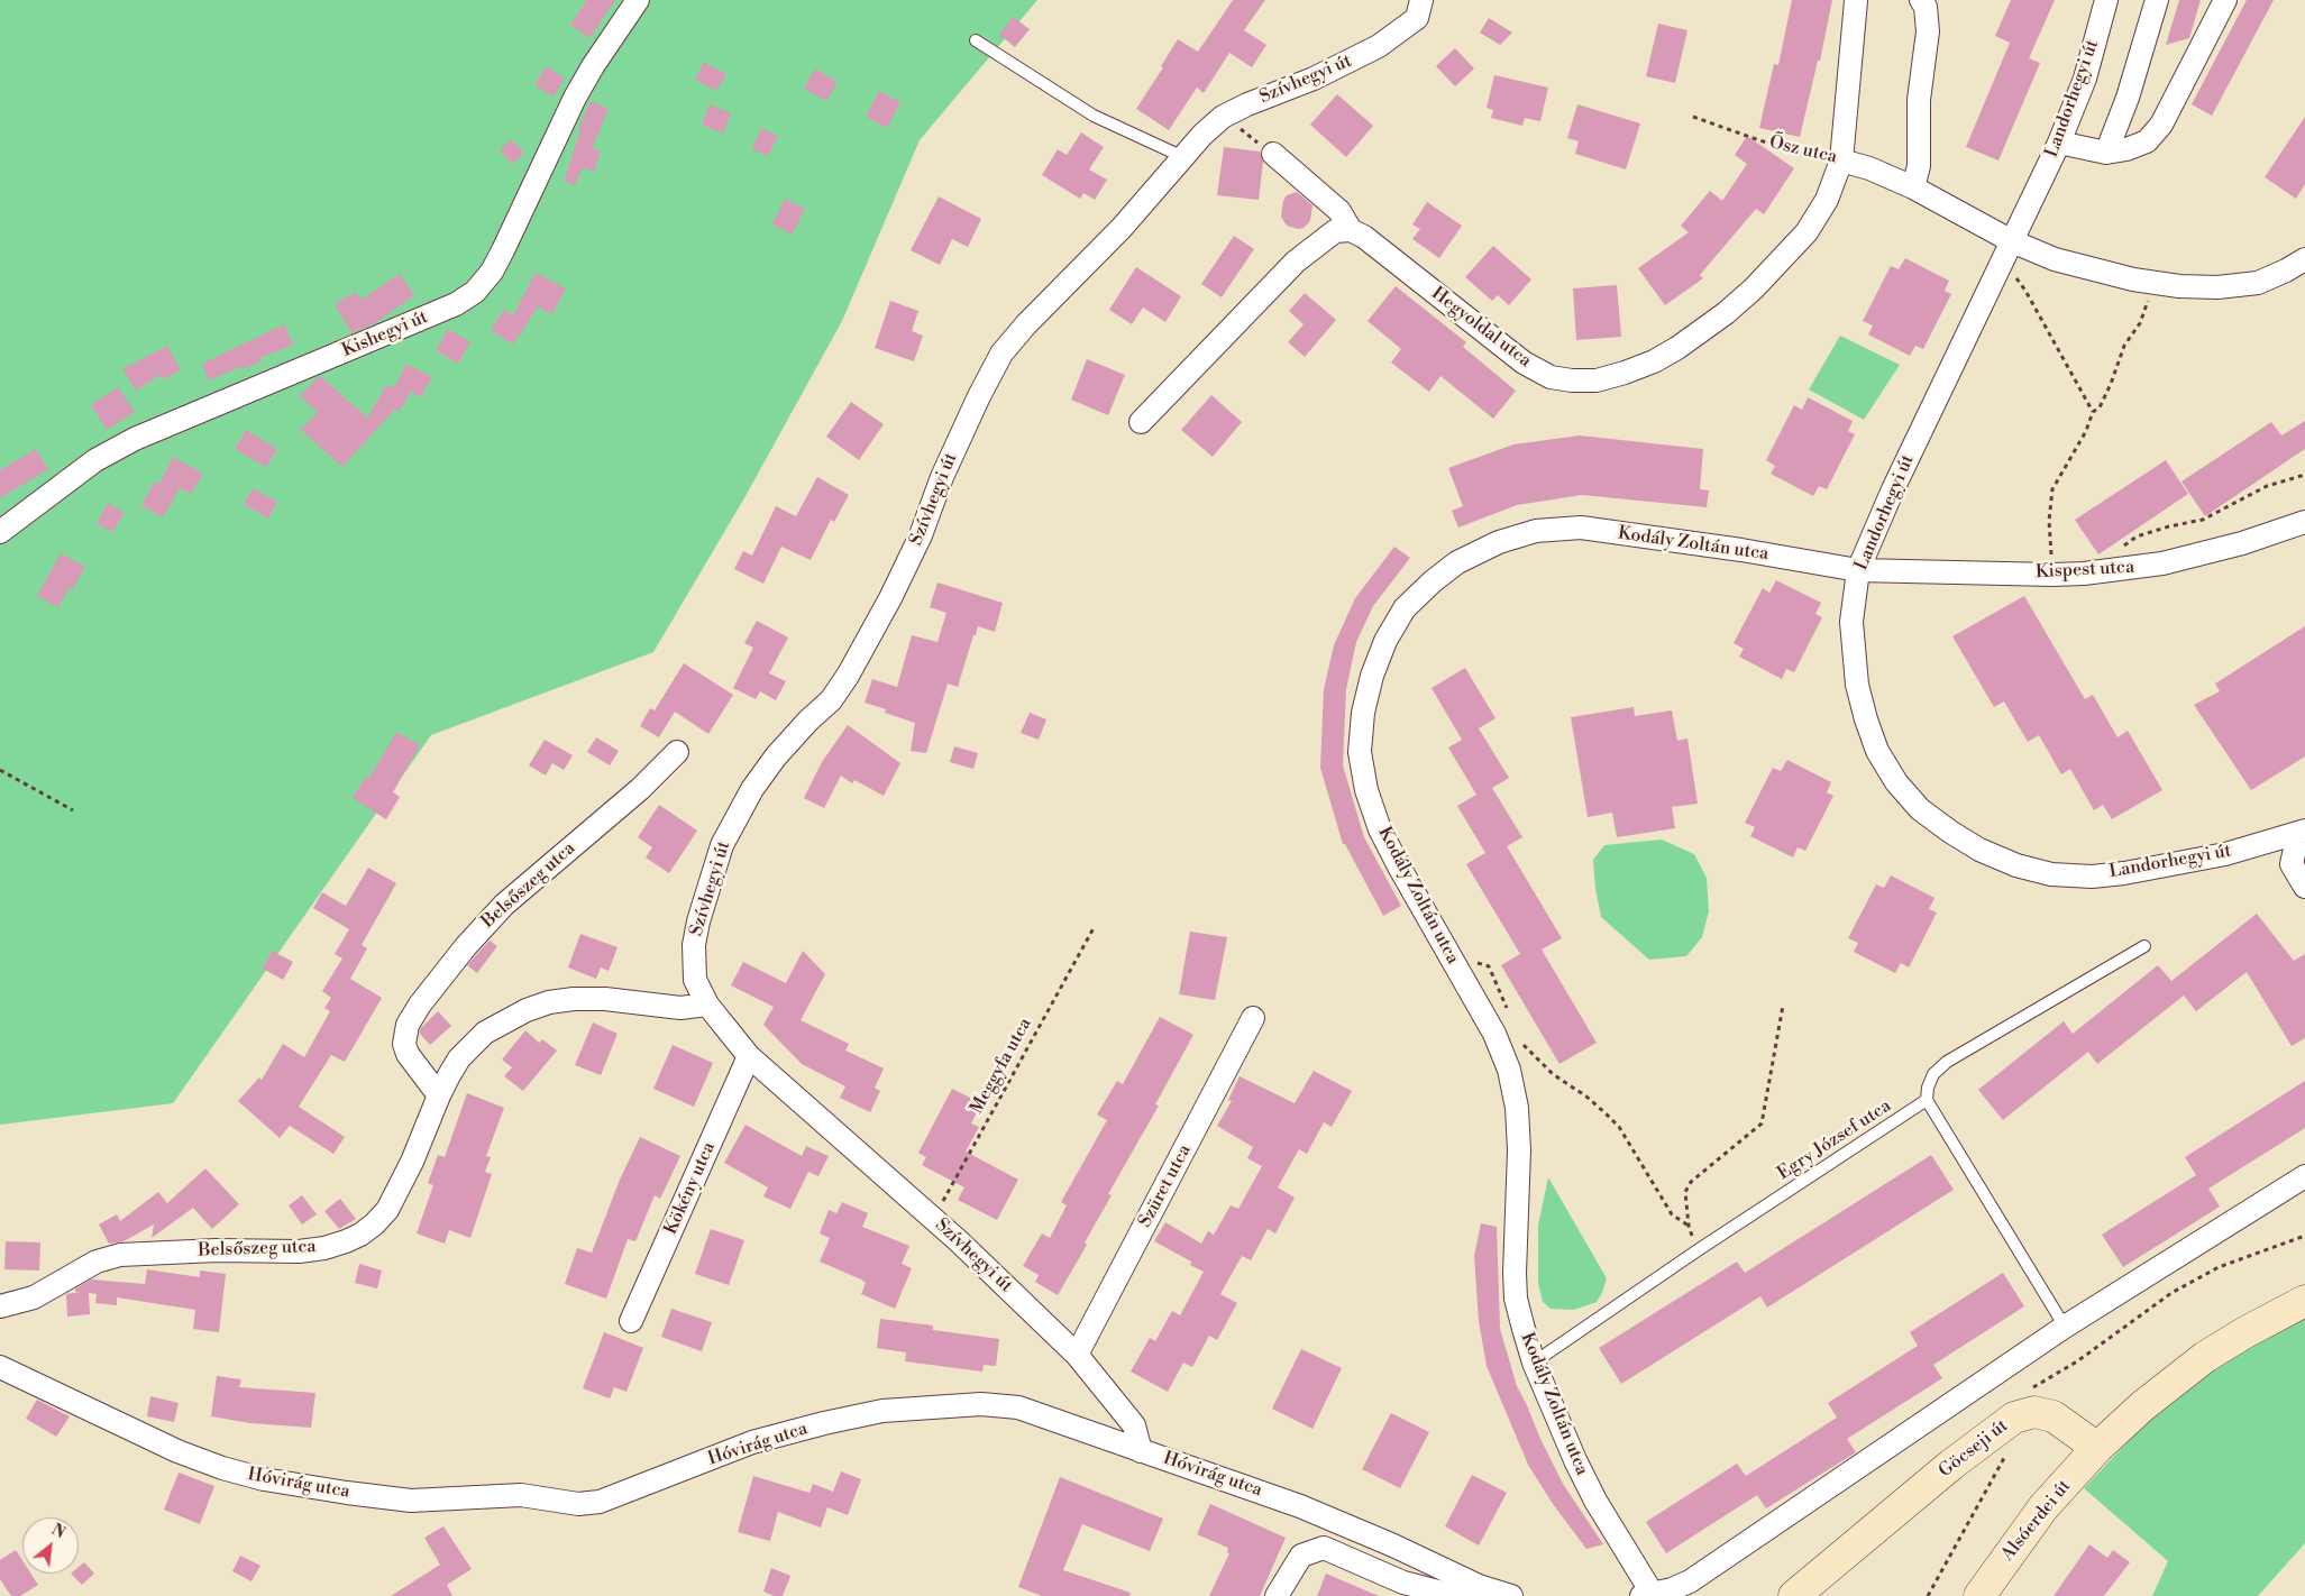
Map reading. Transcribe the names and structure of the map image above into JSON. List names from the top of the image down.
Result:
{
  "streets": {
    "main road": ["Göcseji út", "Alsóerdei út"],
    "street": [
      "Szívhegyi út",
      "Landorhegyi út",
      "Ősz utca",
      "Hegyoldal utca",
      "Kishegyi út",
      "Kodály Zoltán utca",
      "Kispest utca",
      "Belsőszeg utca",
      "Szüret utca",
      "Kökény utca",
      "Hóvirág utca"
    ],
    "lane": ["Egry József utca"],
    "path": ["Meggyfa utca"]
  },
  "crossings": [
    ["Szívhegyi út", "Belsőszeg utca"],
    ["Szívhegyi út", "Meggyfa utca"],
    ["Szívhegyi út", "Szüret utca"],
    ["Szívhegyi út", "Kökény utca"],
    ["Szívhegyi út", "Hóvirág utca"],
    ["Landorhegyi út", "Ősz utca"],
    ["Landorhegyi út", "Kodály Zoltán utca"],
    ["Landorhegyi út", "Kispest utca"],
    ["Ősz utca", "Hegyoldal utca"],
    ["Kodály Zoltán utca", "Kispest utca"],
    ["Kodály Zoltán utca", "Egry József utca"],
    ["Göcseji út", "Alsóerdei út"]
  ],
  "north": "top right"
}
